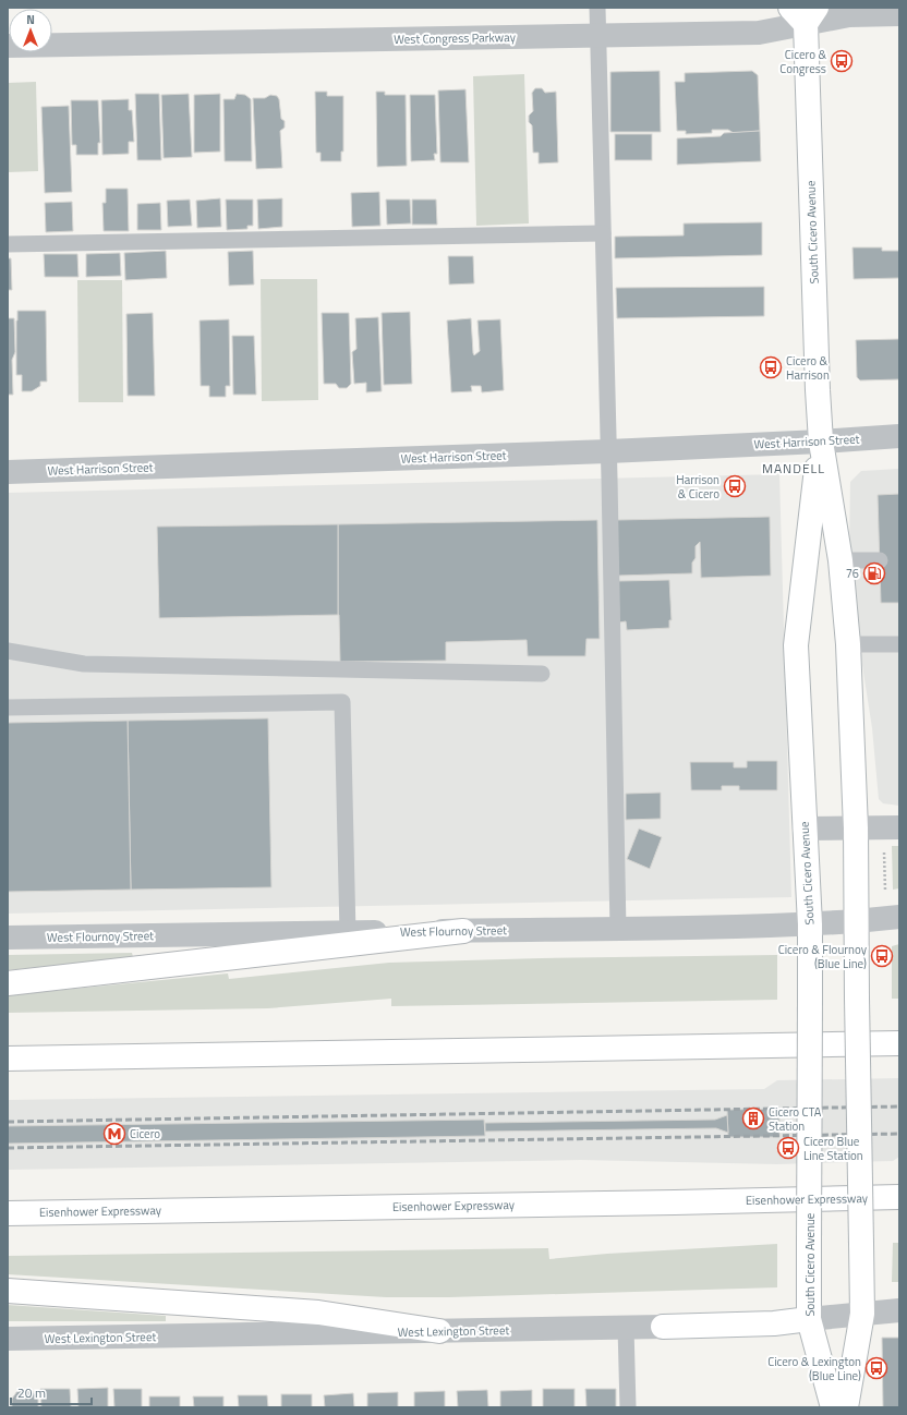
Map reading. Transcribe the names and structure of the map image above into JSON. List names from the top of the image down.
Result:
{
  "streets": {
    "main road": ["South Cicero Avenue", "Eisenhower Expressway", "West Lexington Street"],
    "street": ["West Congress Parkway", "West Harrison Street", "West Flournoy Street"]
  },
  "crossings": [
    ["West Congress Parkway", "South Cicero Avenue"],
    ["South Cicero Avenue", "West Harrison Street"],
    ["South Cicero Avenue", "West Flournoy Street"],
    ["South Cicero Avenue", "West Lexington Street"]
  ],
  "districts": ["MANDELL"],
  "places": {
    "bus stop": [
      "Cicero & Congress",
      "Cicero & Harrison",
      "Harrison & Cicero",
      "Cicero & Flournoy (Blue Line)",
      "Cicero Blue Line Station",
      "Cicero & Lexington (Blue Line)"
    ],
    "fuel station": ["76"],
    "building": ["Cicero CTA Station"],
    "metro station": ["Cicero"]
  },
  "scale_bar": "20 m",
  "north": "top"
}
